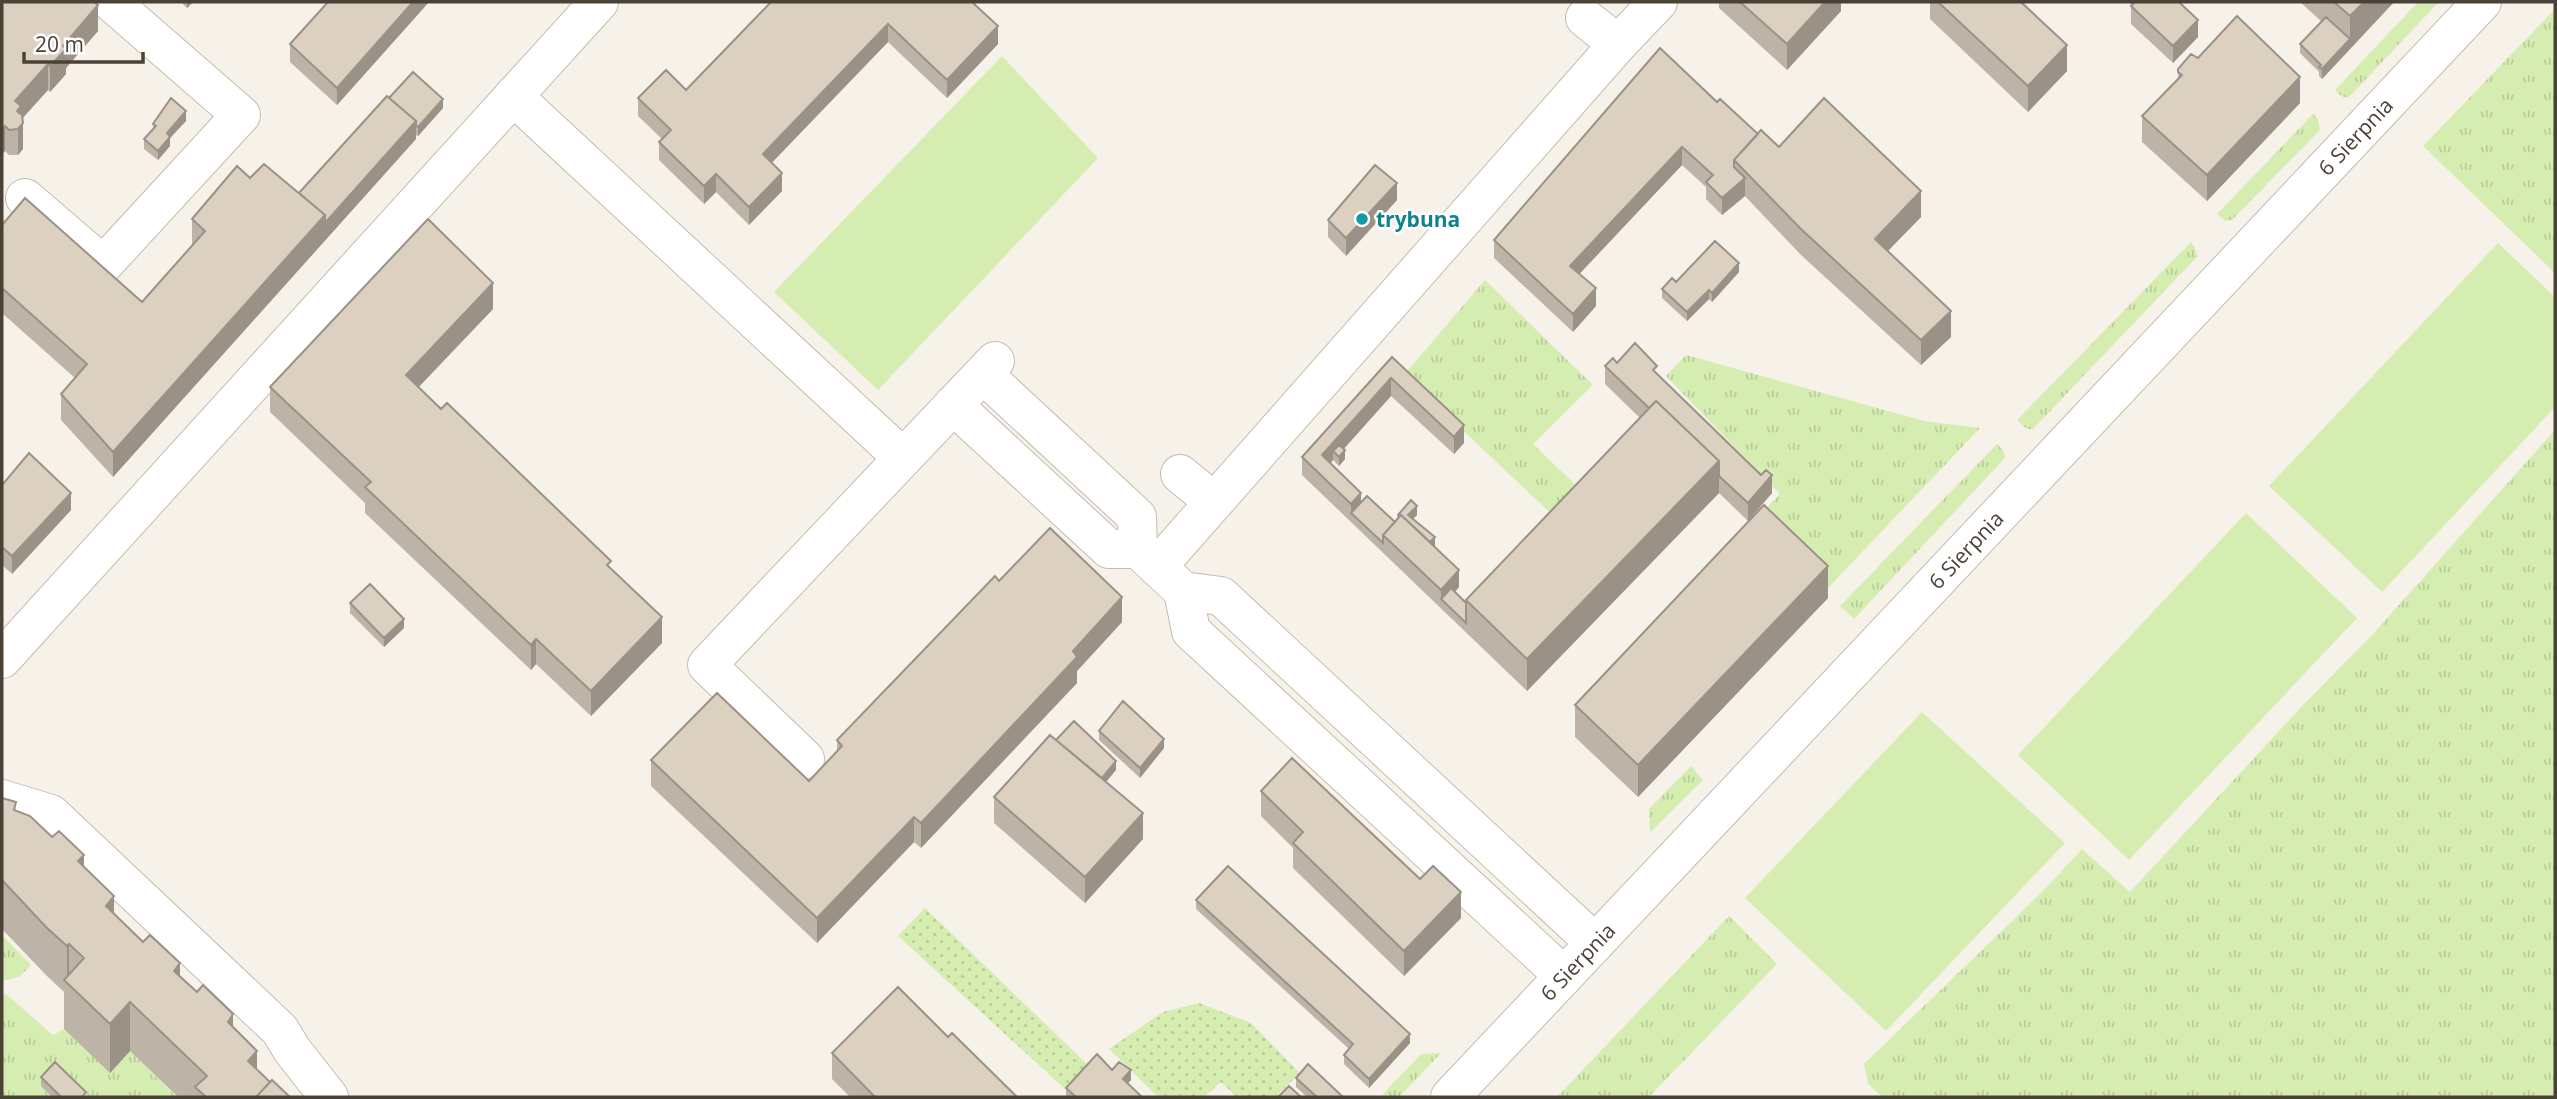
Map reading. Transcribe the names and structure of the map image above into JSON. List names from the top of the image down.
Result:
{
  "streets": {
    "street": ["6 Sierpnia"]
  },
  "places": ["trybuna"],
  "scale_bar": "20 m"
}
